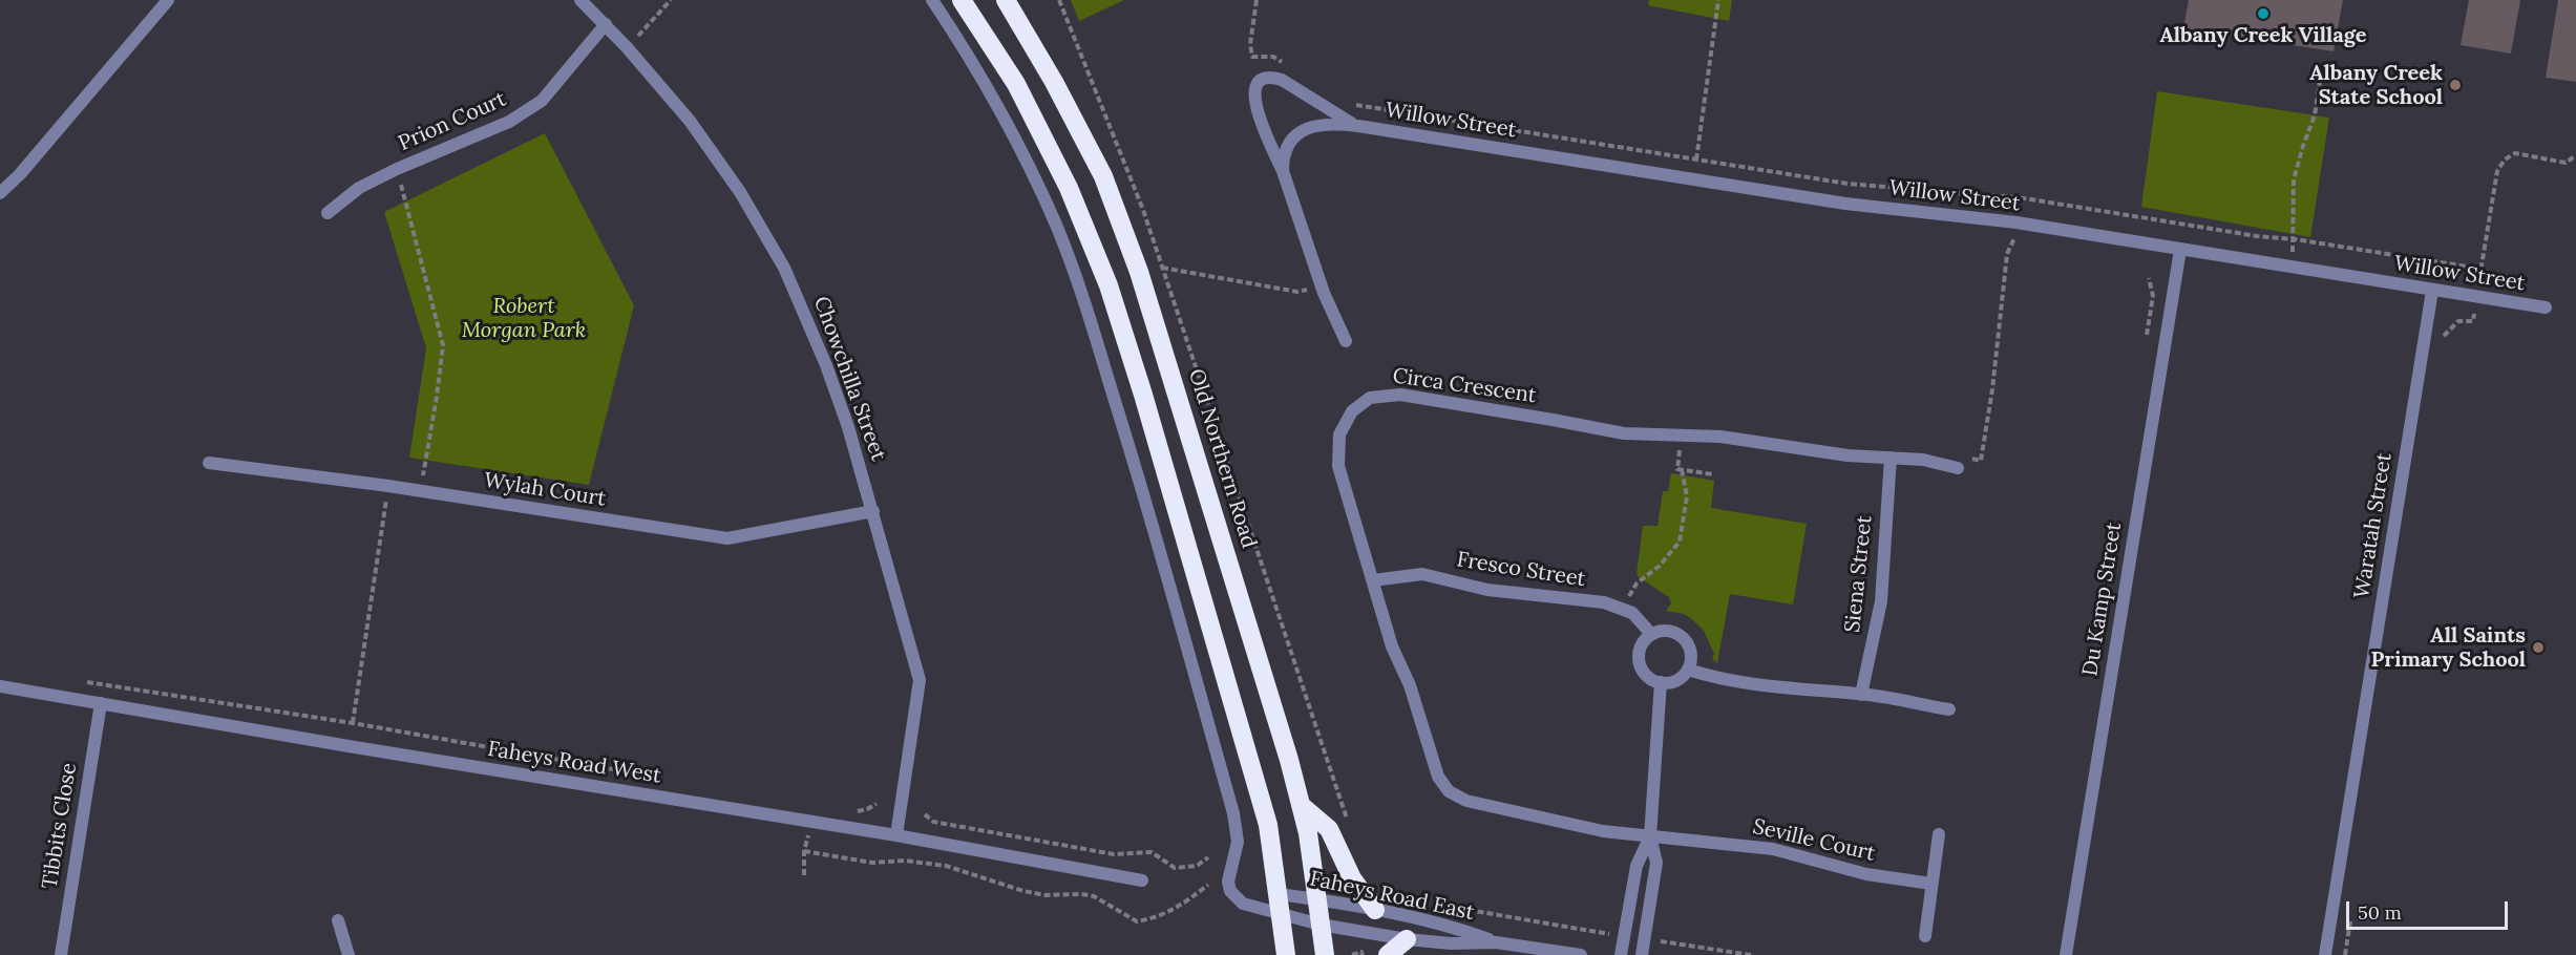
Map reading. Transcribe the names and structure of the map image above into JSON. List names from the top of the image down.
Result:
{
  "streets": {
    "highway": ["Old Northern Road"],
    "street": [
      "Willow Street",
      "Prion Court",
      "Chowchilla Street",
      "Circa Crescent",
      "Wylah Court",
      "Waratah Street",
      "Fresco Street",
      "Siena Street",
      "Du Kamp Street",
      "Faheys Road West",
      "Tibbits Close",
      "Seville Court",
      "Faheys Road East"
    ]
  },
  "crossings": [
    ["Willow Street", "Waratah Street"],
    ["Willow Street", "Du Kamp Street"],
    ["Prion Court", "Chowchilla Street"],
    ["Chowchilla Street", "Wylah Court"],
    ["Chowchilla Street", "Faheys Road West"],
    ["Circa Crescent", "Fresco Street"],
    ["Circa Crescent", "Siena Street"],
    ["Circa Crescent", "Seville Court"],
    ["Old Northern Road", "Faheys Road East"],
    ["Faheys Road West", "Tibbits Close"]
  ],
  "parks": ["Robert Morgan Park"],
  "places": ["Albany Creek Village", "Albany Creek State School", "All Saints Primary School"],
  "scale_bar": "50 m"
}
